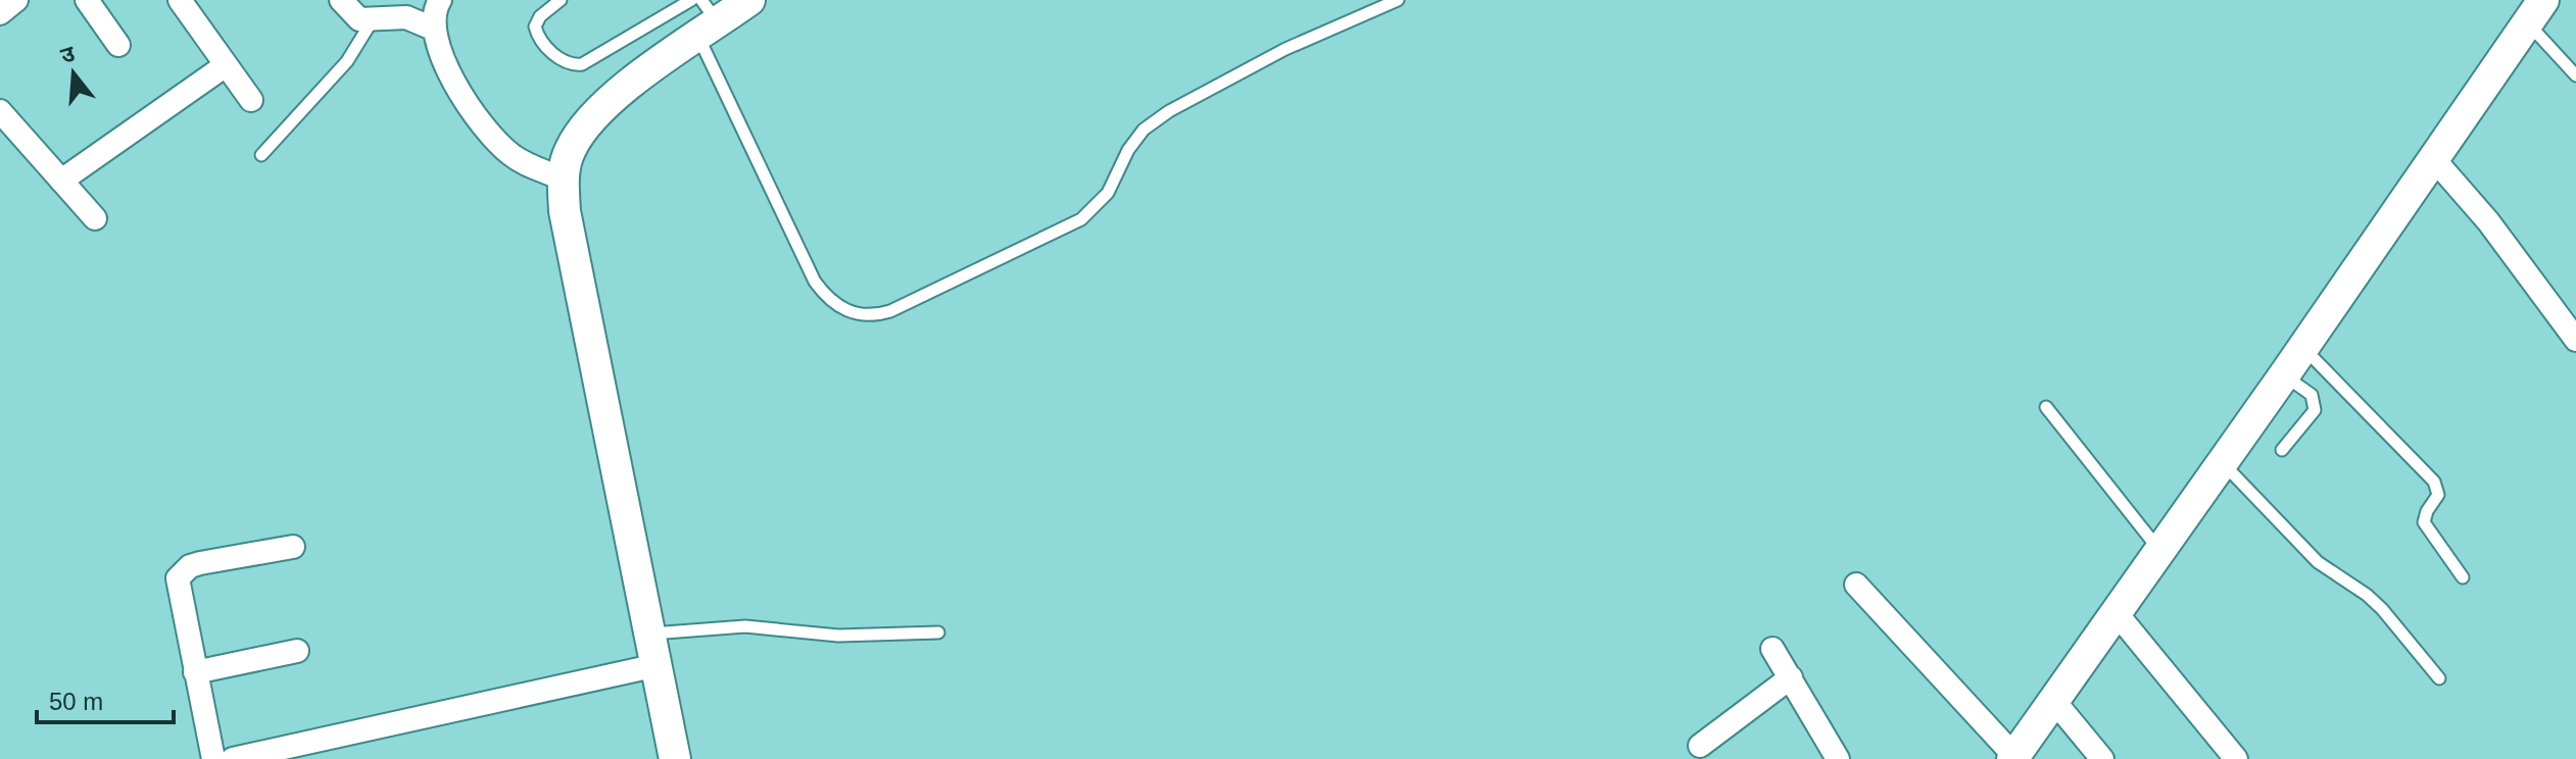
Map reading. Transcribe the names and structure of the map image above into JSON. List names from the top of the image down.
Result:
{
  "scale_bar": "50 m",
  "north": "top"
}
